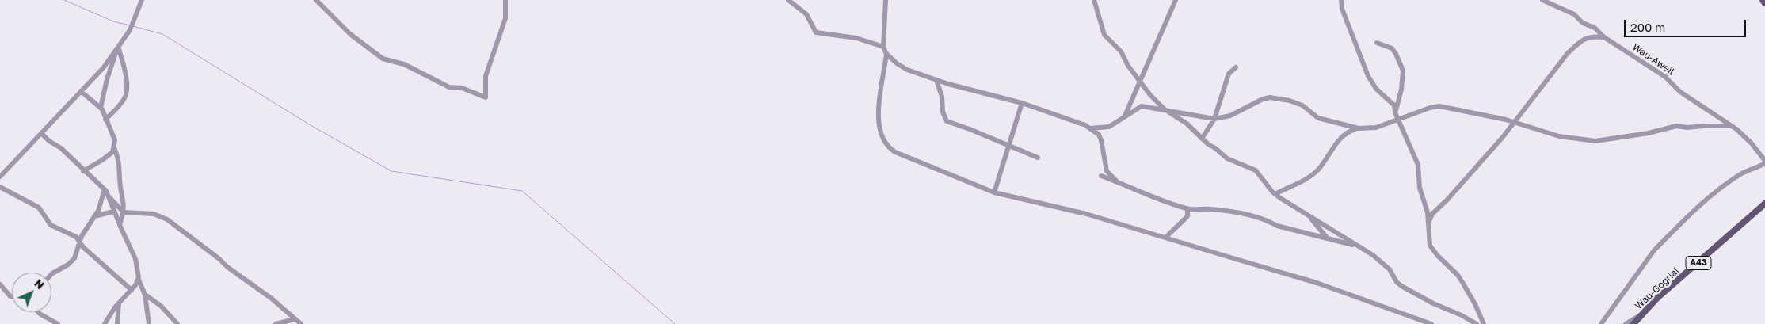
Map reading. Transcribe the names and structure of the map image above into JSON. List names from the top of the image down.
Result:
{
  "streets": {
    "main road": ["A43", "Wau-Gogrial"],
    "street": ["Wau-Aweil"]
  },
  "scale_bar": "200 m",
  "north": "top right"
}
